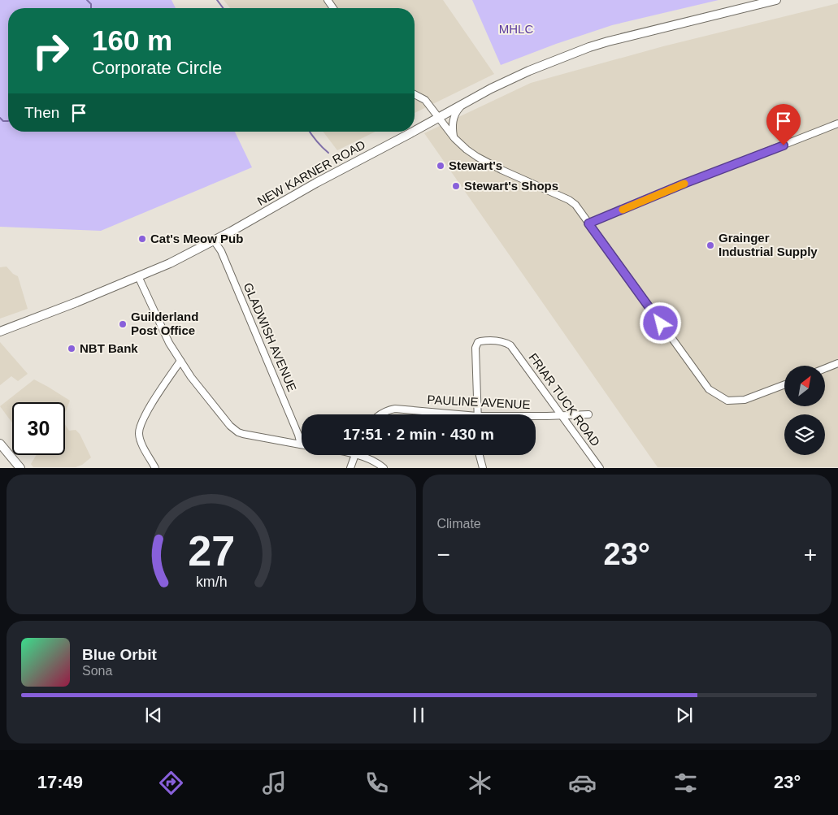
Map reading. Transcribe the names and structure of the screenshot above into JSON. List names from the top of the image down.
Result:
{
  "streets": {
    "main road": ["NEW KARNER ROAD"],
    "street": ["GLADWISH AVENUE", "FRIAR TUCK ROAD", "PAULINE AVENUE"]
  },
  "crossings": [
    ["NEW KARNER ROAD", "GLADWISH AVENUE"],
    ["FRIAR TUCK ROAD", "PAULINE AVENUE"]
  ],
  "parks": ["MHLC"],
  "places": [
    "Stewart's",
    "Stewart's Shops",
    "Cat's Meow Pub",
    "Grainger Industrial Supply",
    "Guilderland Post Office",
    "NBT Bank"
  ],
  "north": "top right",
  "page": {
    "turn": ["160 m", "Corporate Circle"],
    "then": "Then",
    "limit": "30",
    "trip": "17:51 · 2 min · 430 m",
    "tile": "Climate",
    "heat": ["−", "23°", "+"],
    "song": ["Blue Orbit", "Sona"],
    "tabs": ["17:49", "23°"],
    "gauge": ["27", "km/h"]
  }
}
